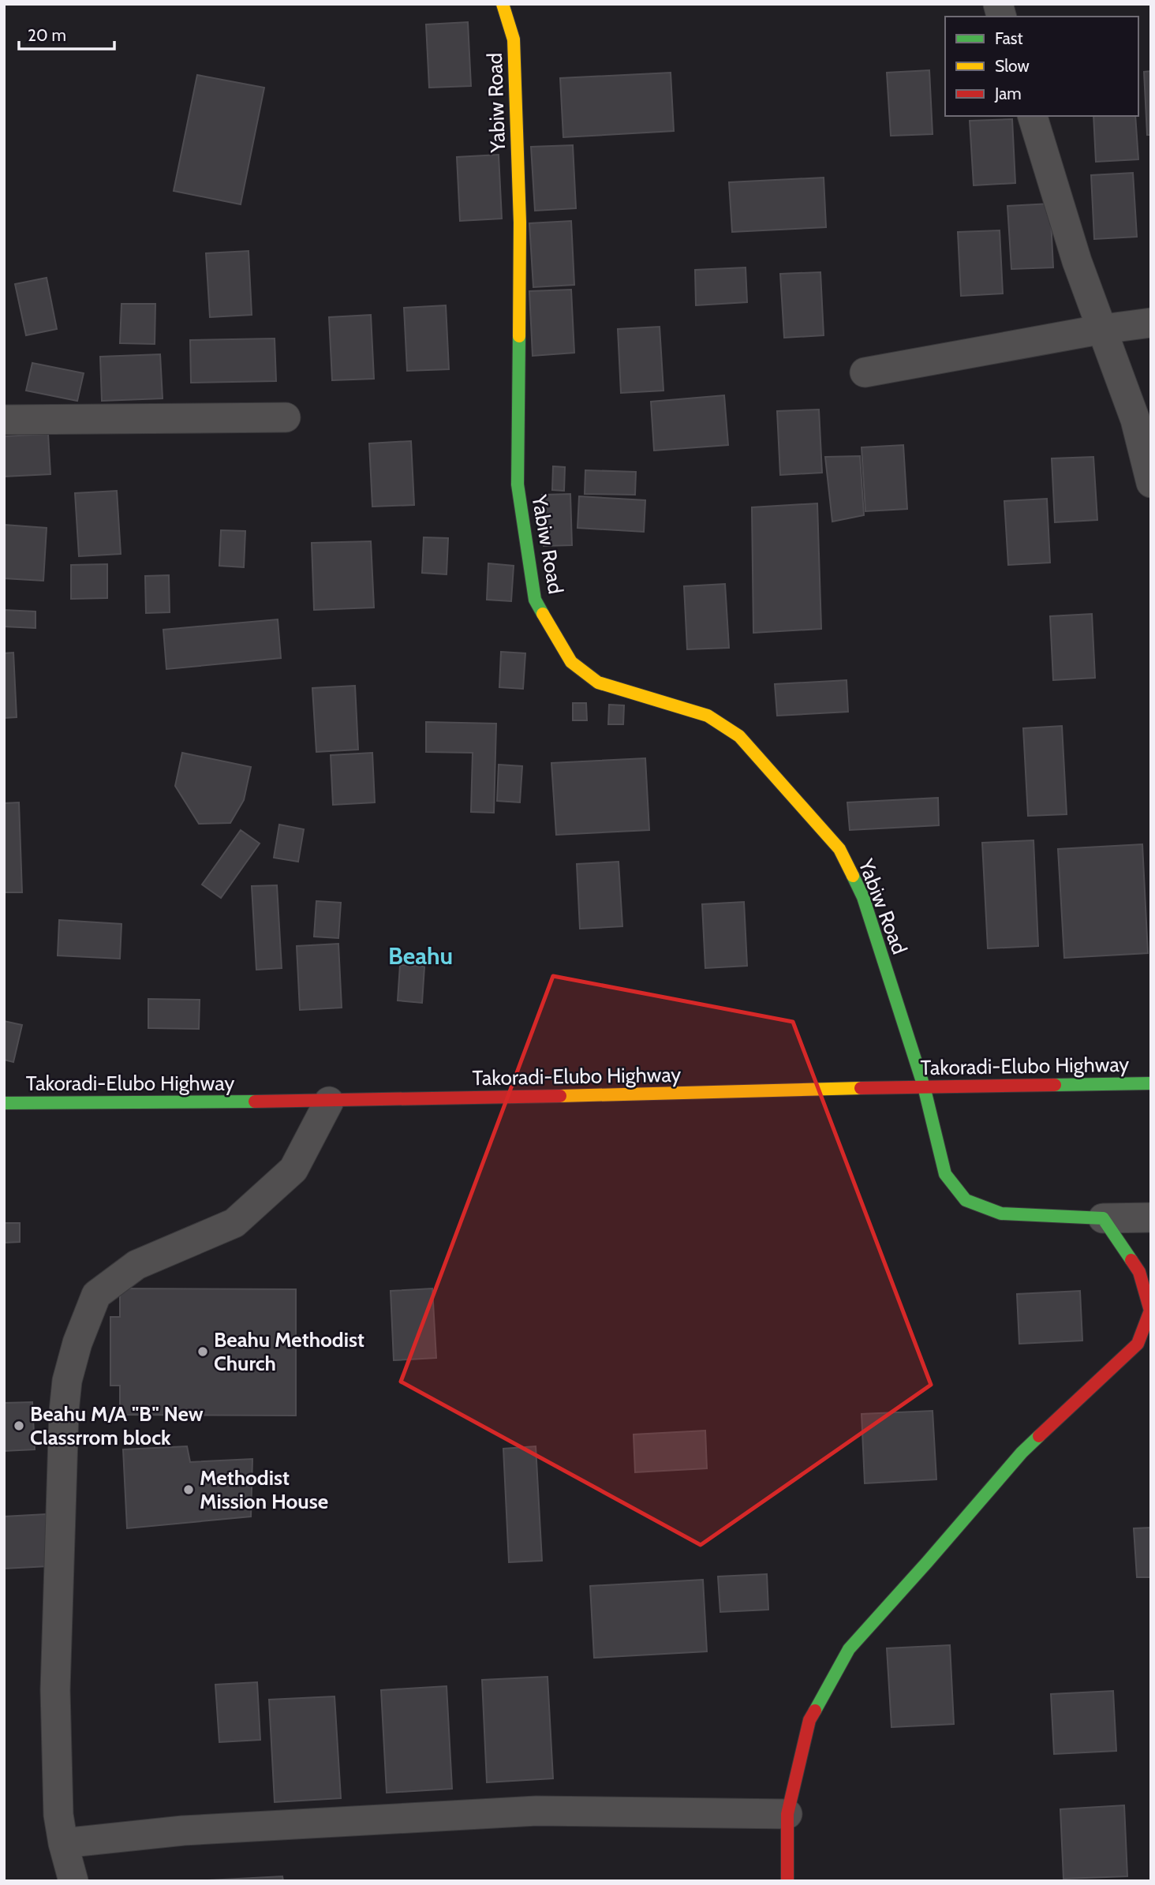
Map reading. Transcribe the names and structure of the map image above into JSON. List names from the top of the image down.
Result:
{
  "streets": {
    "main road": ["Yabiw Road", "Takoradi-Elubo Highway"]
  },
  "crossings": [
    ["Yabiw Road", "Takoradi-Elubo Highway"]
  ],
  "districts": ["Beahu"],
  "places": ["Beahu Methodist Church", "Beahu M/A \"B\" New Classrrom block", "Methodist Mission House"],
  "legend": ["Fast", "Slow", "Jam"],
  "scale_bar": "20 m"
}
